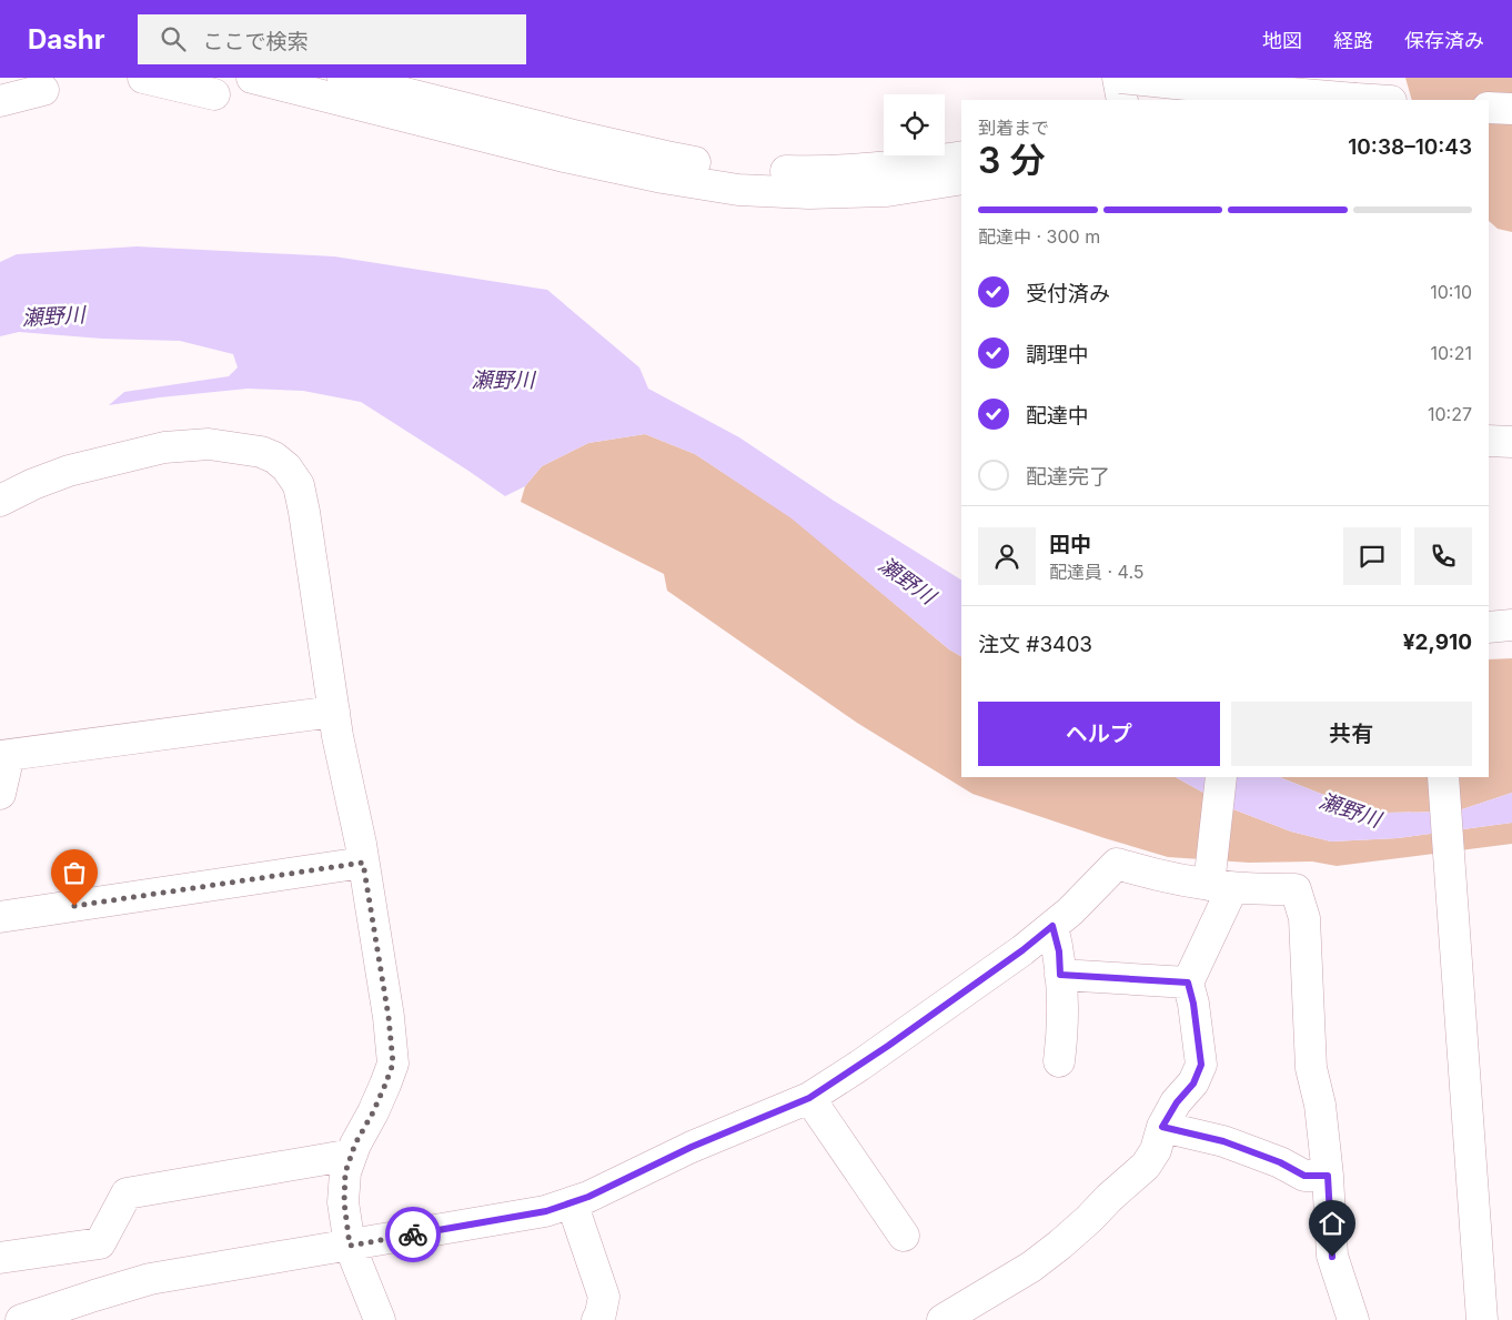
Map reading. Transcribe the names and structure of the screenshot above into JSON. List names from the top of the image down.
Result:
{
  "water": ["瀬野川"],
  "page": {
    "header": "Dashr",
    "search": "ここで検索",
    "nav": ["地図", "経路", "保存済み"],
    "heading": ["3 分", "到着まで", "10:38–10:43"],
    "panel": [
      "田中",
      "配達員 · 4.5",
      "注文 #3403",
      "¥2,910"
    ],
    "bar": "配達中 · 300 m",
    "list": [
      ["受付済み", "10:10"],
      ["調理中", "10:21"],
      ["配達中", "10:27"],
      "配達完了"
    ],
    "buttons": ["ヘルプ", "共有"]
  }
}
